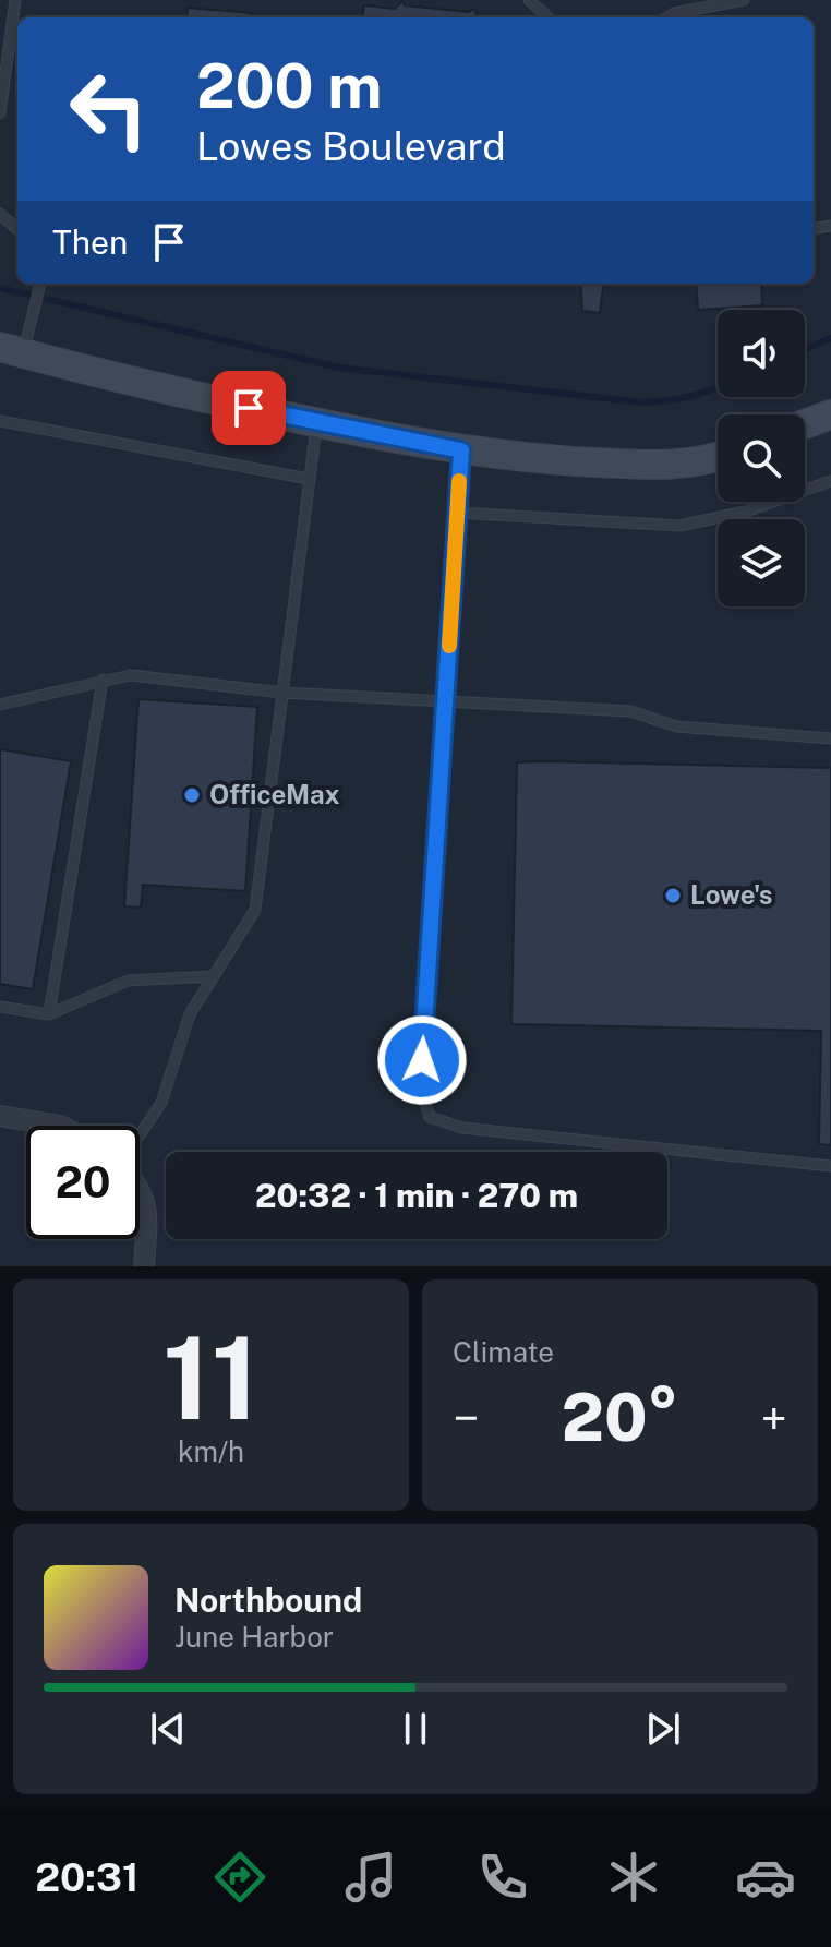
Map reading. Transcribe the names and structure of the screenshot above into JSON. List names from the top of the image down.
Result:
{
  "places": ["OfficeMax", "Lowe's"],
  "page": {
    "turn": ["200 m", "Lowes Boulevard"],
    "then": "Then",
    "limit": "20",
    "trip": "20:32 · 1 min · 270 m",
    "tile": [
      ["11", "km/h"],
      "Climate"
    ],
    "heat": ["−", "20°", "+"],
    "song": ["Northbound", "June Harbor"],
    "tabs": "20:31"
  }
}
